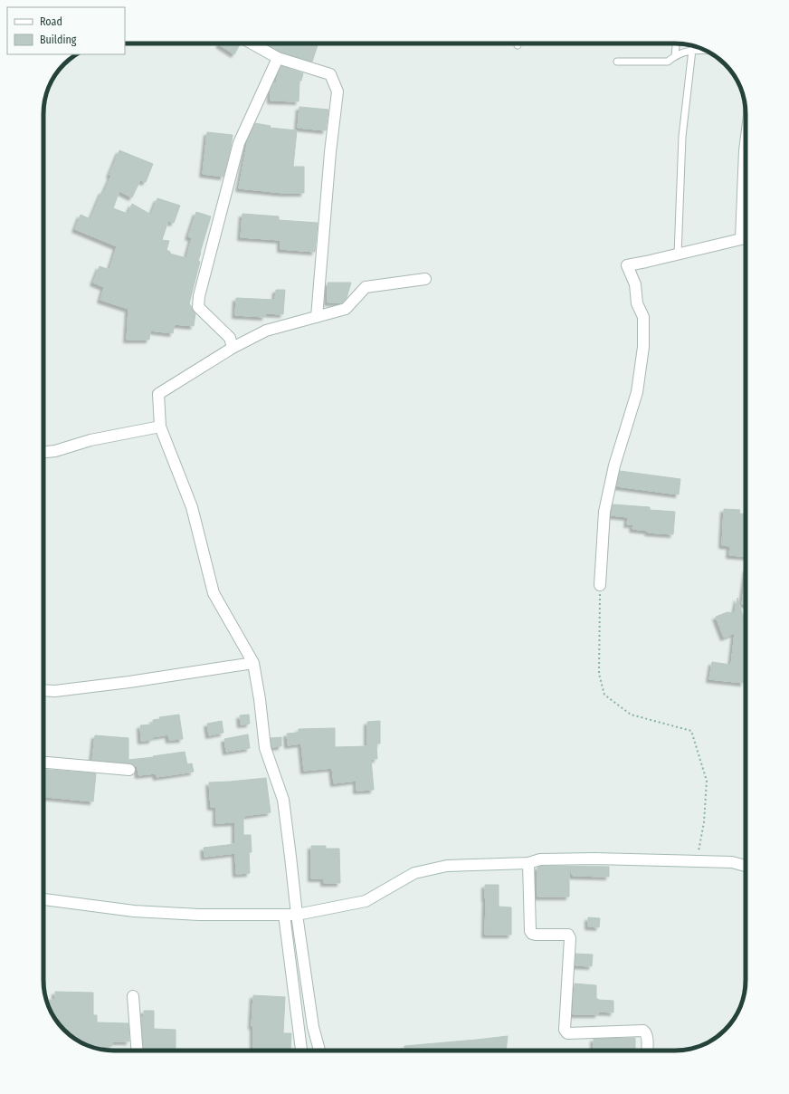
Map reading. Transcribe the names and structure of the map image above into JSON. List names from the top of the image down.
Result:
{
  "legend": ["Road", "Building"]
}
